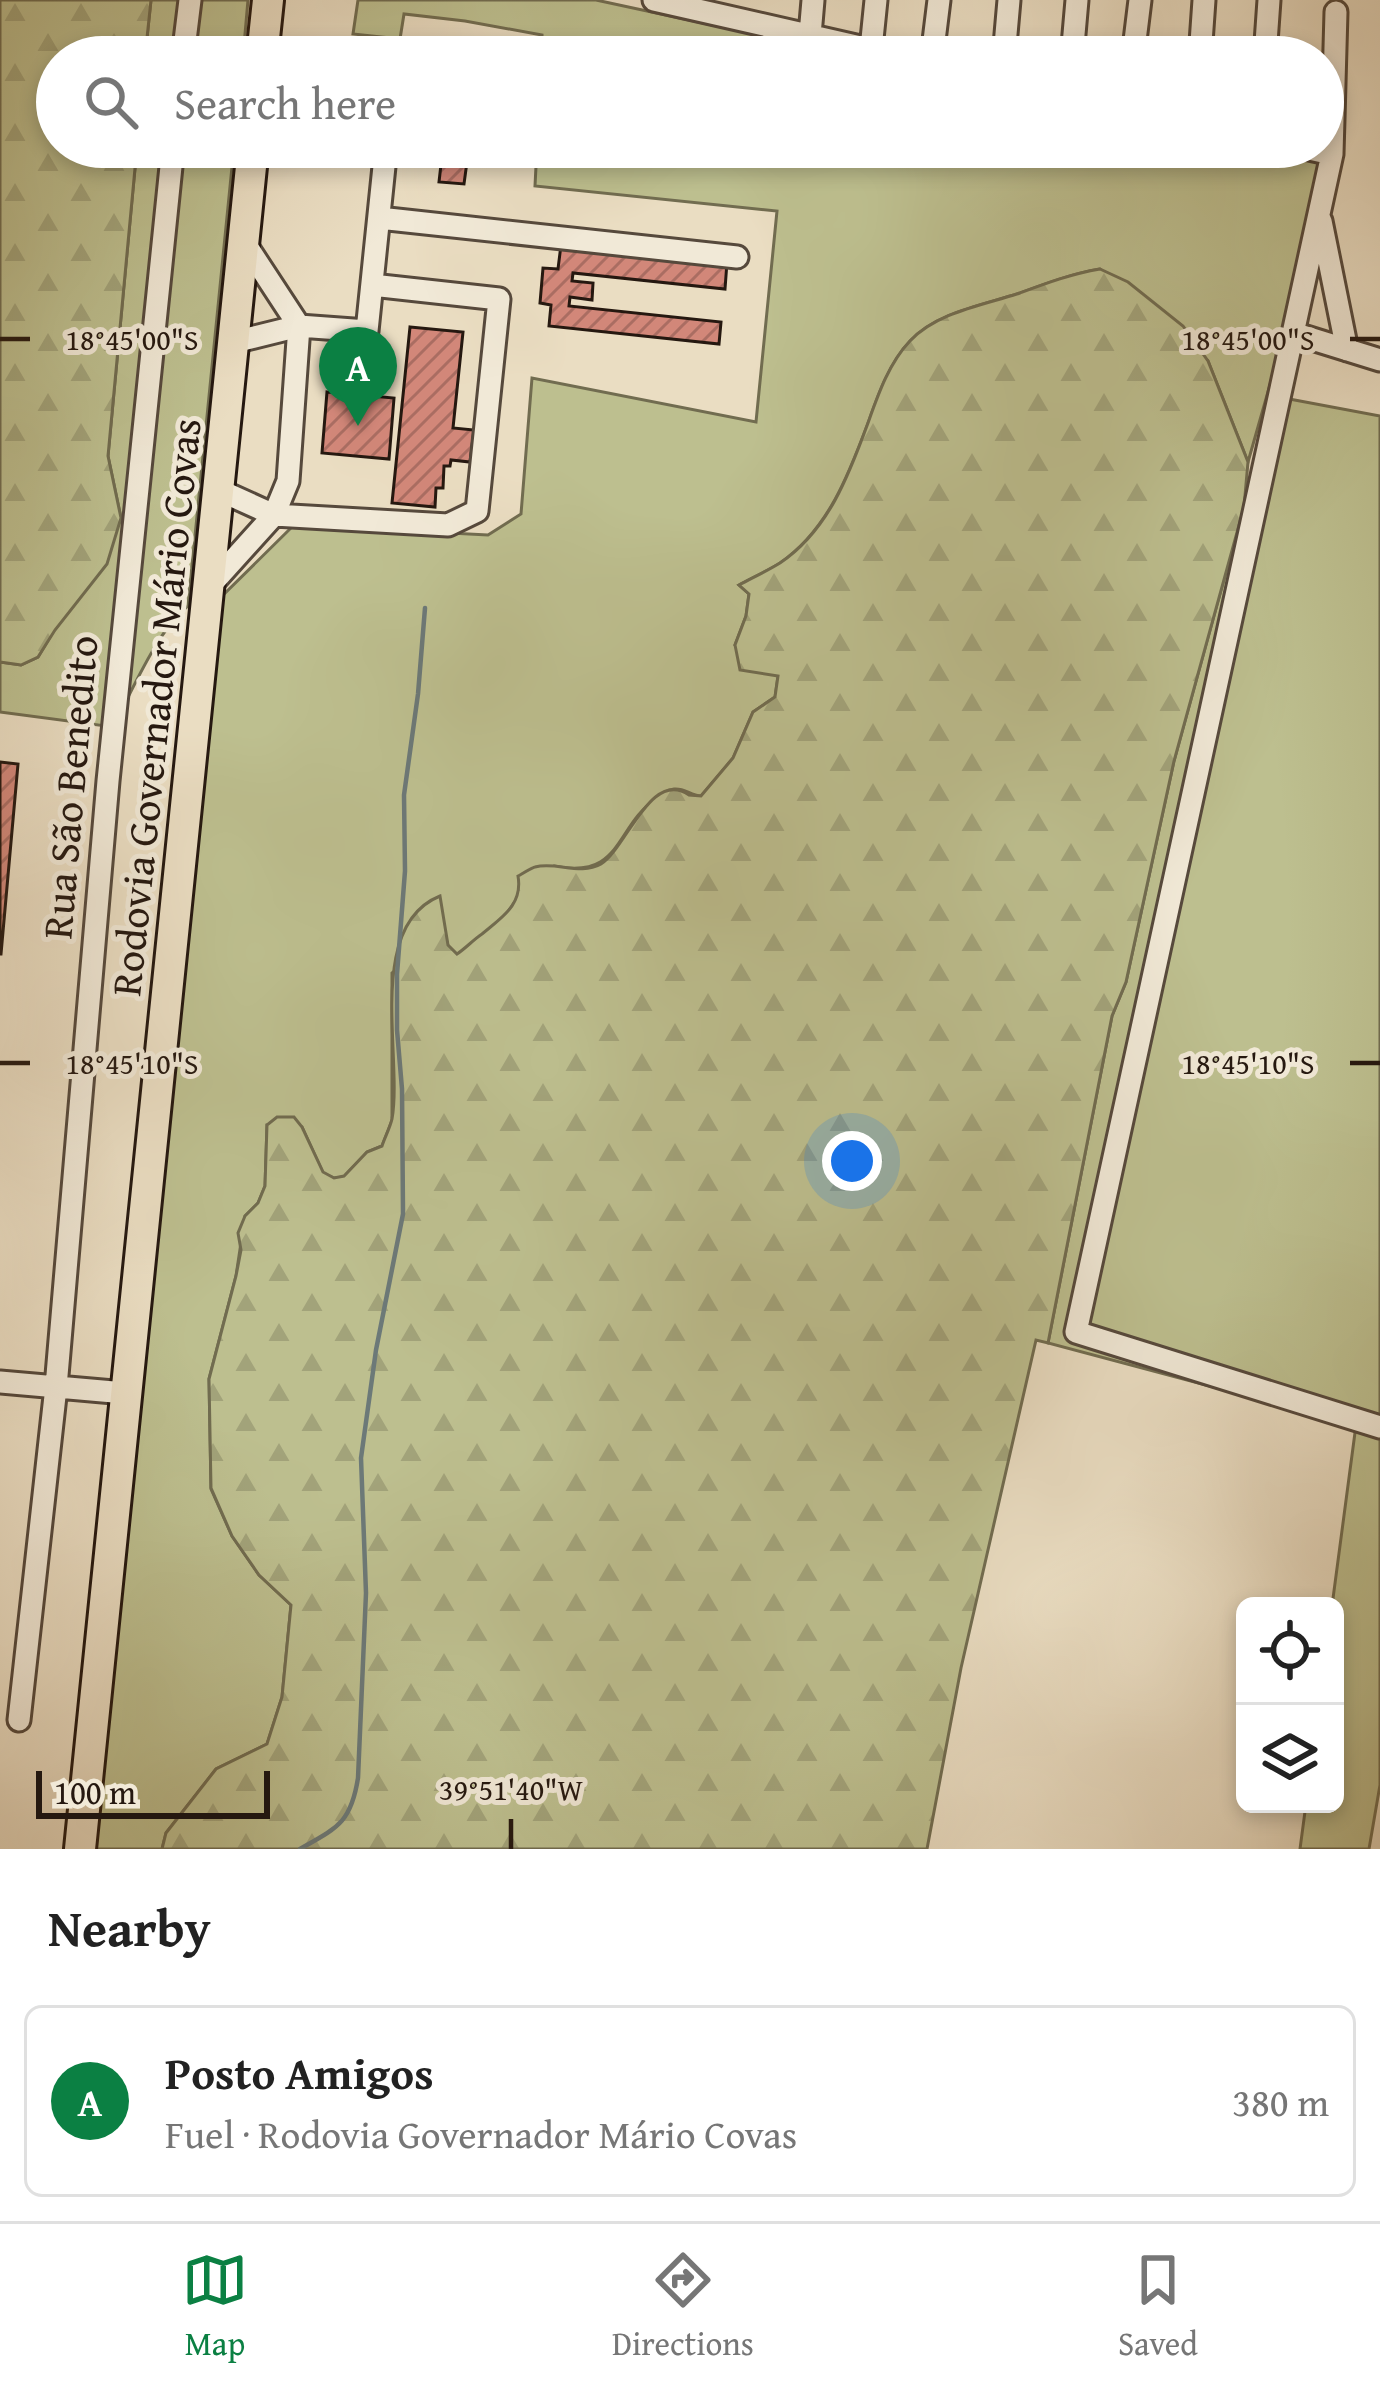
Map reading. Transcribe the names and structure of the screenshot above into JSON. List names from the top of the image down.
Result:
{
  "streets": {
    "highway": ["Rodovia Governador Mário Covas"],
    "street": ["Rua São Benedito"]
  },
  "scale_bar": "100 m",
  "page": {
    "search": "Search here",
    "pins": "A",
    "scale": "100 m",
    "heading": "Nearby",
    "list": [
      {
        "mark": "A",
        "name": "Posto Amigos",
        "note": "Fuel · Rodovia Governador Mário Covas",
        "value": "380 m"
      }
    ],
    "nav": ["Map", "Directions", "Saved"]
  },
  "coordinates": ["18°45'00\"S", "18°45'10\"S", "39°51'40\"W"]
}
